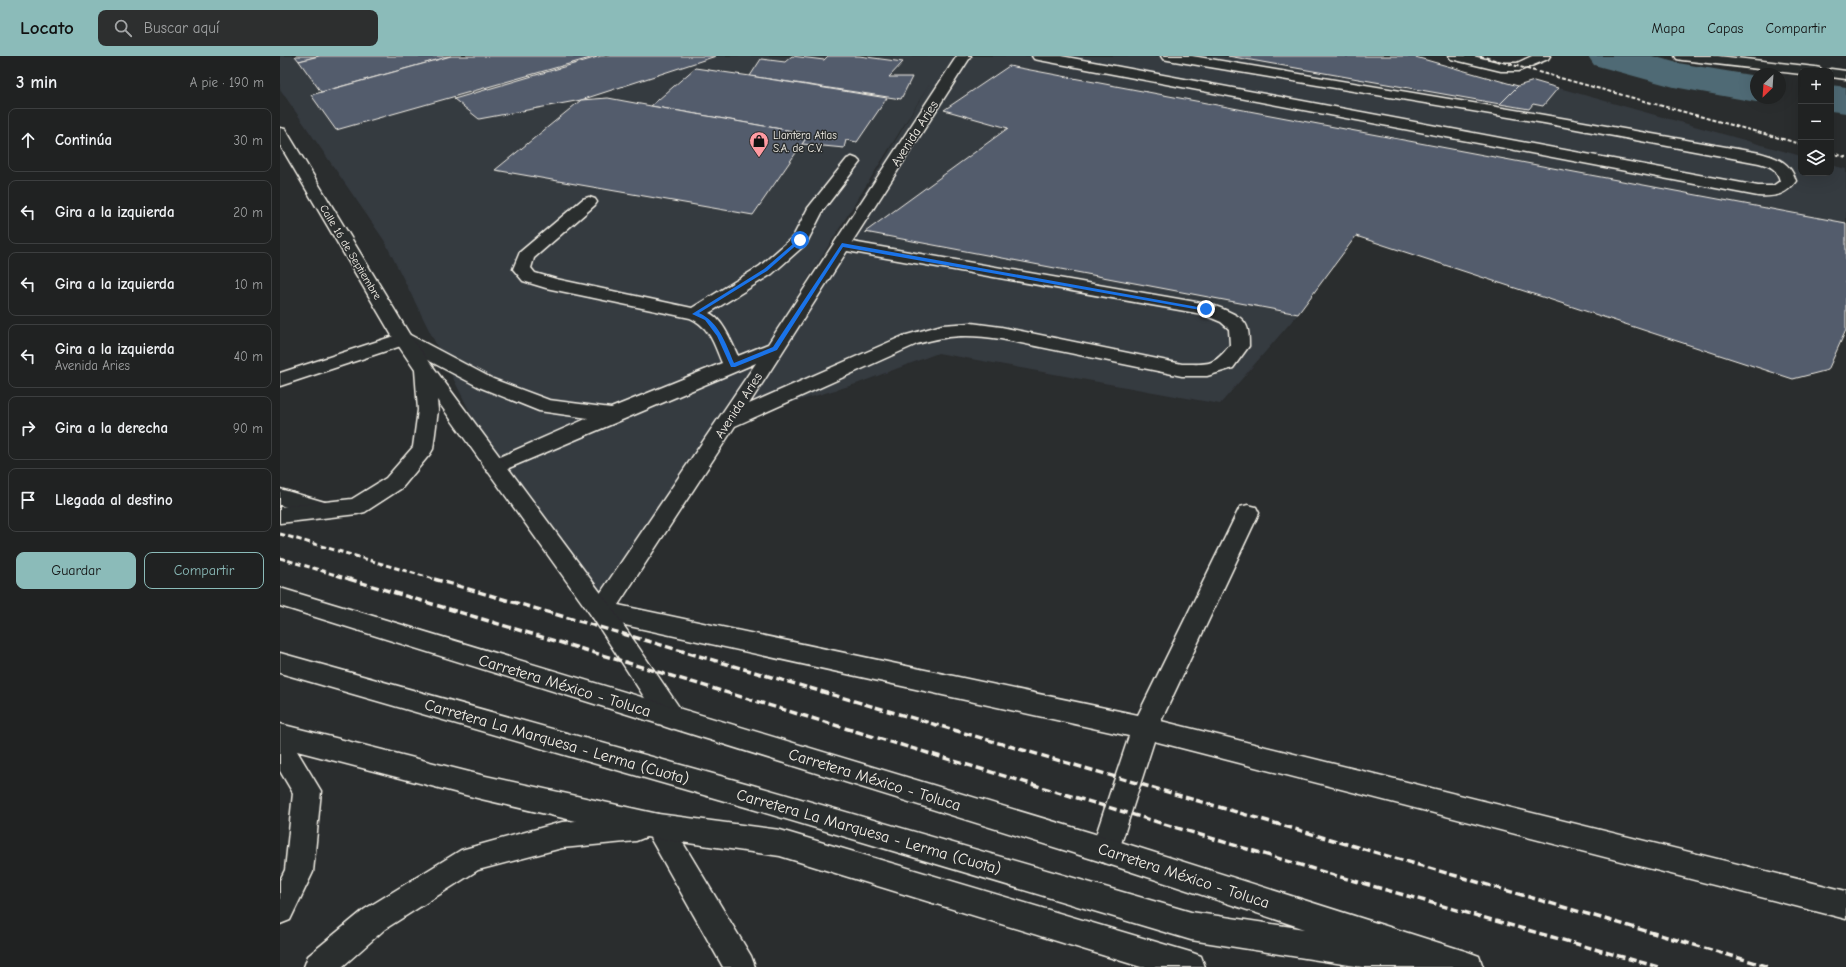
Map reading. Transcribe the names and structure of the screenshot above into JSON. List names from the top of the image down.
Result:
{
  "streets": {
    "main road": [
      "Avenida Aries",
      "Calle 16 de Septiembre",
      "Carretera México - Toluca",
      "Carretera La Marquesa - Lerma (Cuota)"
    ]
  },
  "crossings": [
    ["Avenida Aries", "Calle 16 de Septiembre"],
    ["Calle 16 de Septiembre", "Carretera México - Toluca"]
  ],
  "places": {
    "shop": ["Llantera Atlas S.A. de C.V."]
  },
  "north": "bottom left",
  "page": {
    "header": "Locato",
    "search": "Buscar aquí",
    "nav": ["Mapa", "Capas", "Compartir"],
    "heading": ["3 min", "A pie · 190 m"],
    "map_buttons": ["+", "−"],
    "list": [
      ["Continúa", "30 m"],
      ["Gira a la izquierda", "20 m"],
      ["Gira a la izquierda", "10 m"],
      ["Gira a la izquierda", "Avenida Aries", "40 m"],
      ["Gira a la derecha", "90 m"],
      "Llegada al destino"
    ],
    "buttons": ["Guardar", "Compartir"]
  }
}
